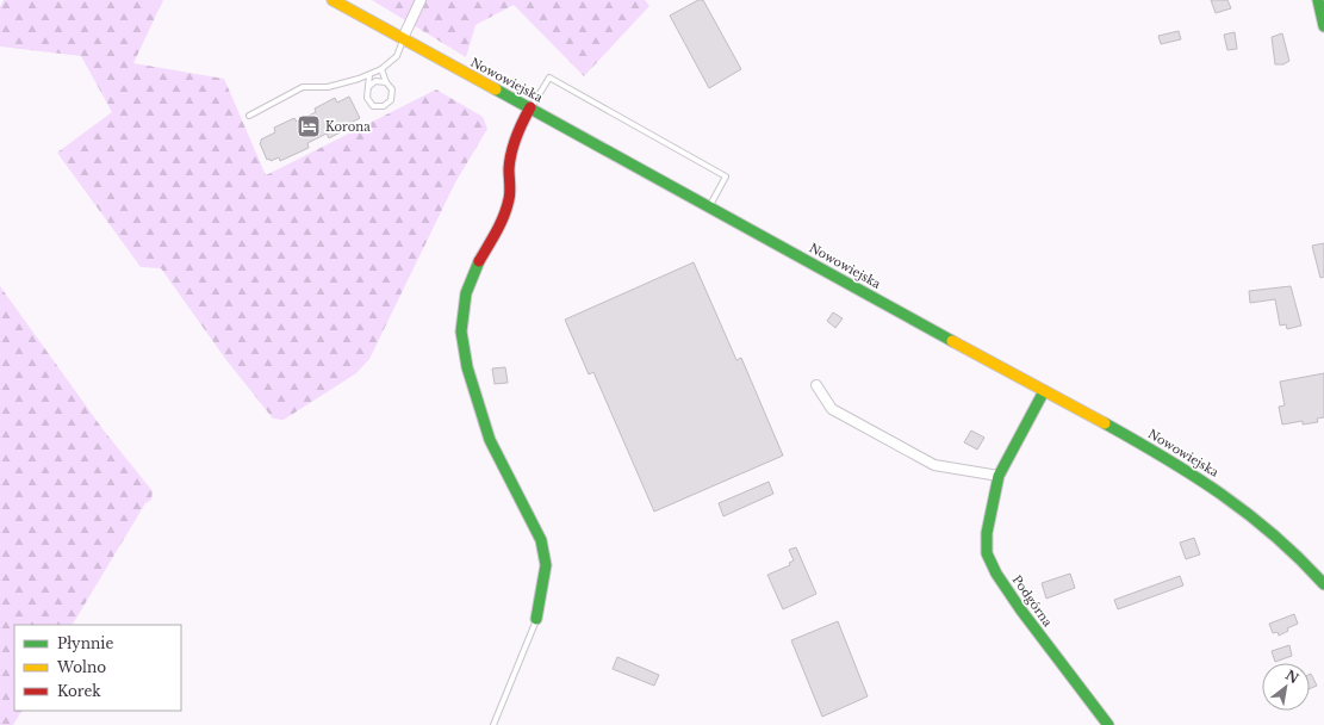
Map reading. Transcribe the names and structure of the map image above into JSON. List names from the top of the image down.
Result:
{
  "streets": {
    "main road": ["Nowowiejska", "Podgórna"]
  },
  "crossings": [
    ["Nowowiejska", "Podgórna"]
  ],
  "places": {
    "hotel": ["Korona"]
  },
  "legend": ["Płynnie", "Wolno", "Korek"],
  "north": "top right"
}
